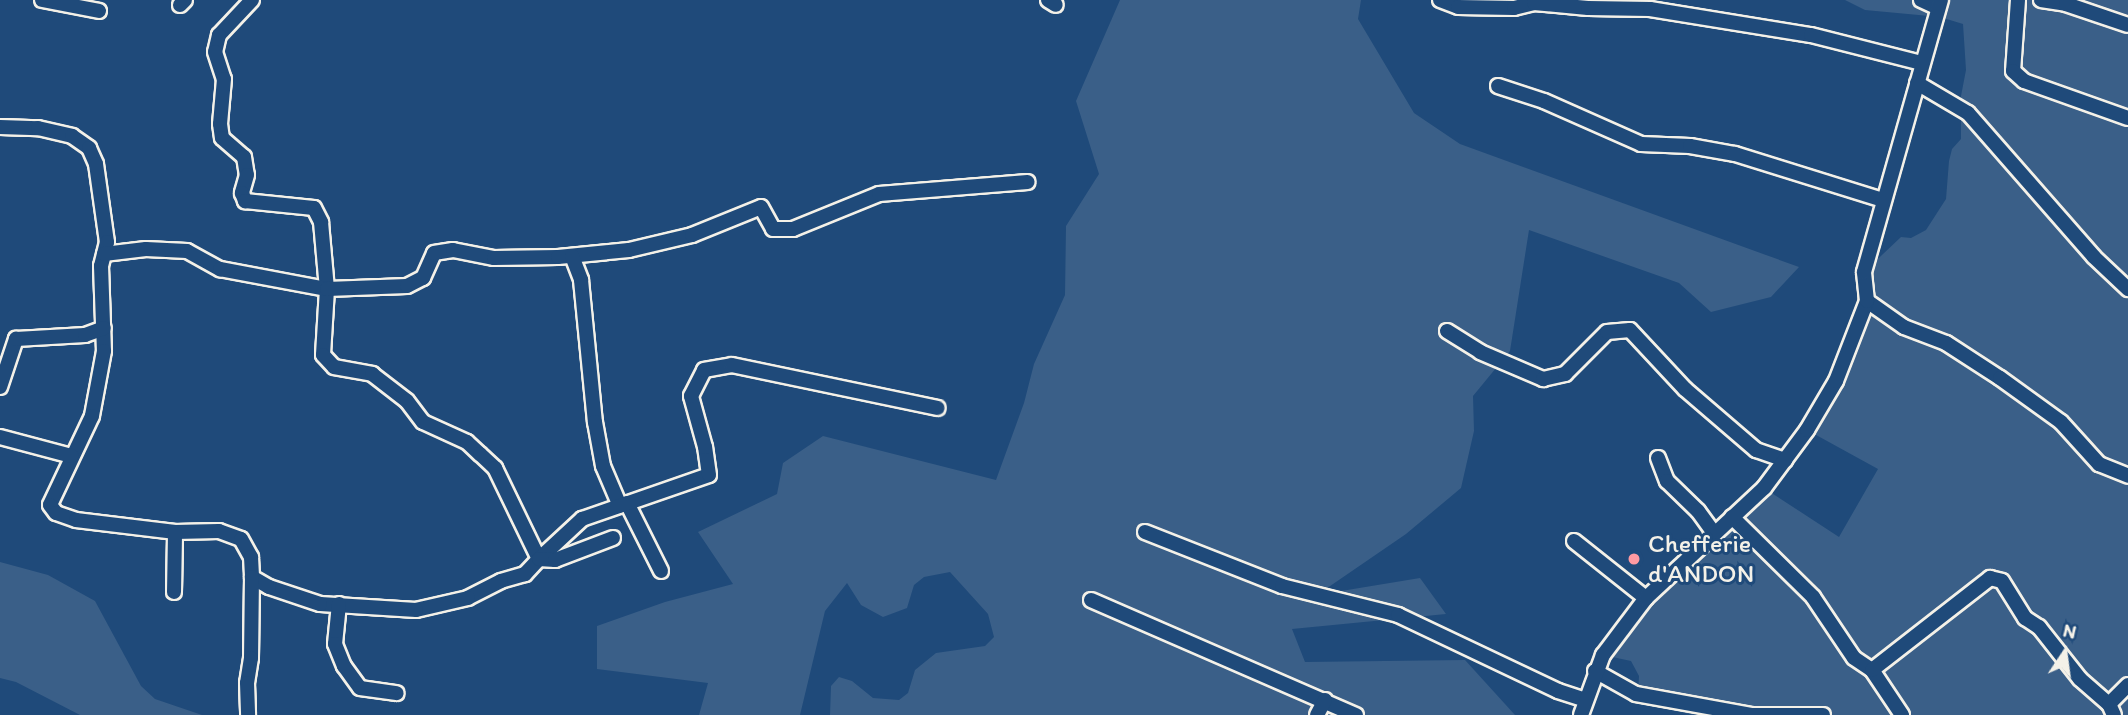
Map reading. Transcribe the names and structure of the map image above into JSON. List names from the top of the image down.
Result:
{
  "places": ["Chefferie d'ANDON"],
  "north": "top"
}
